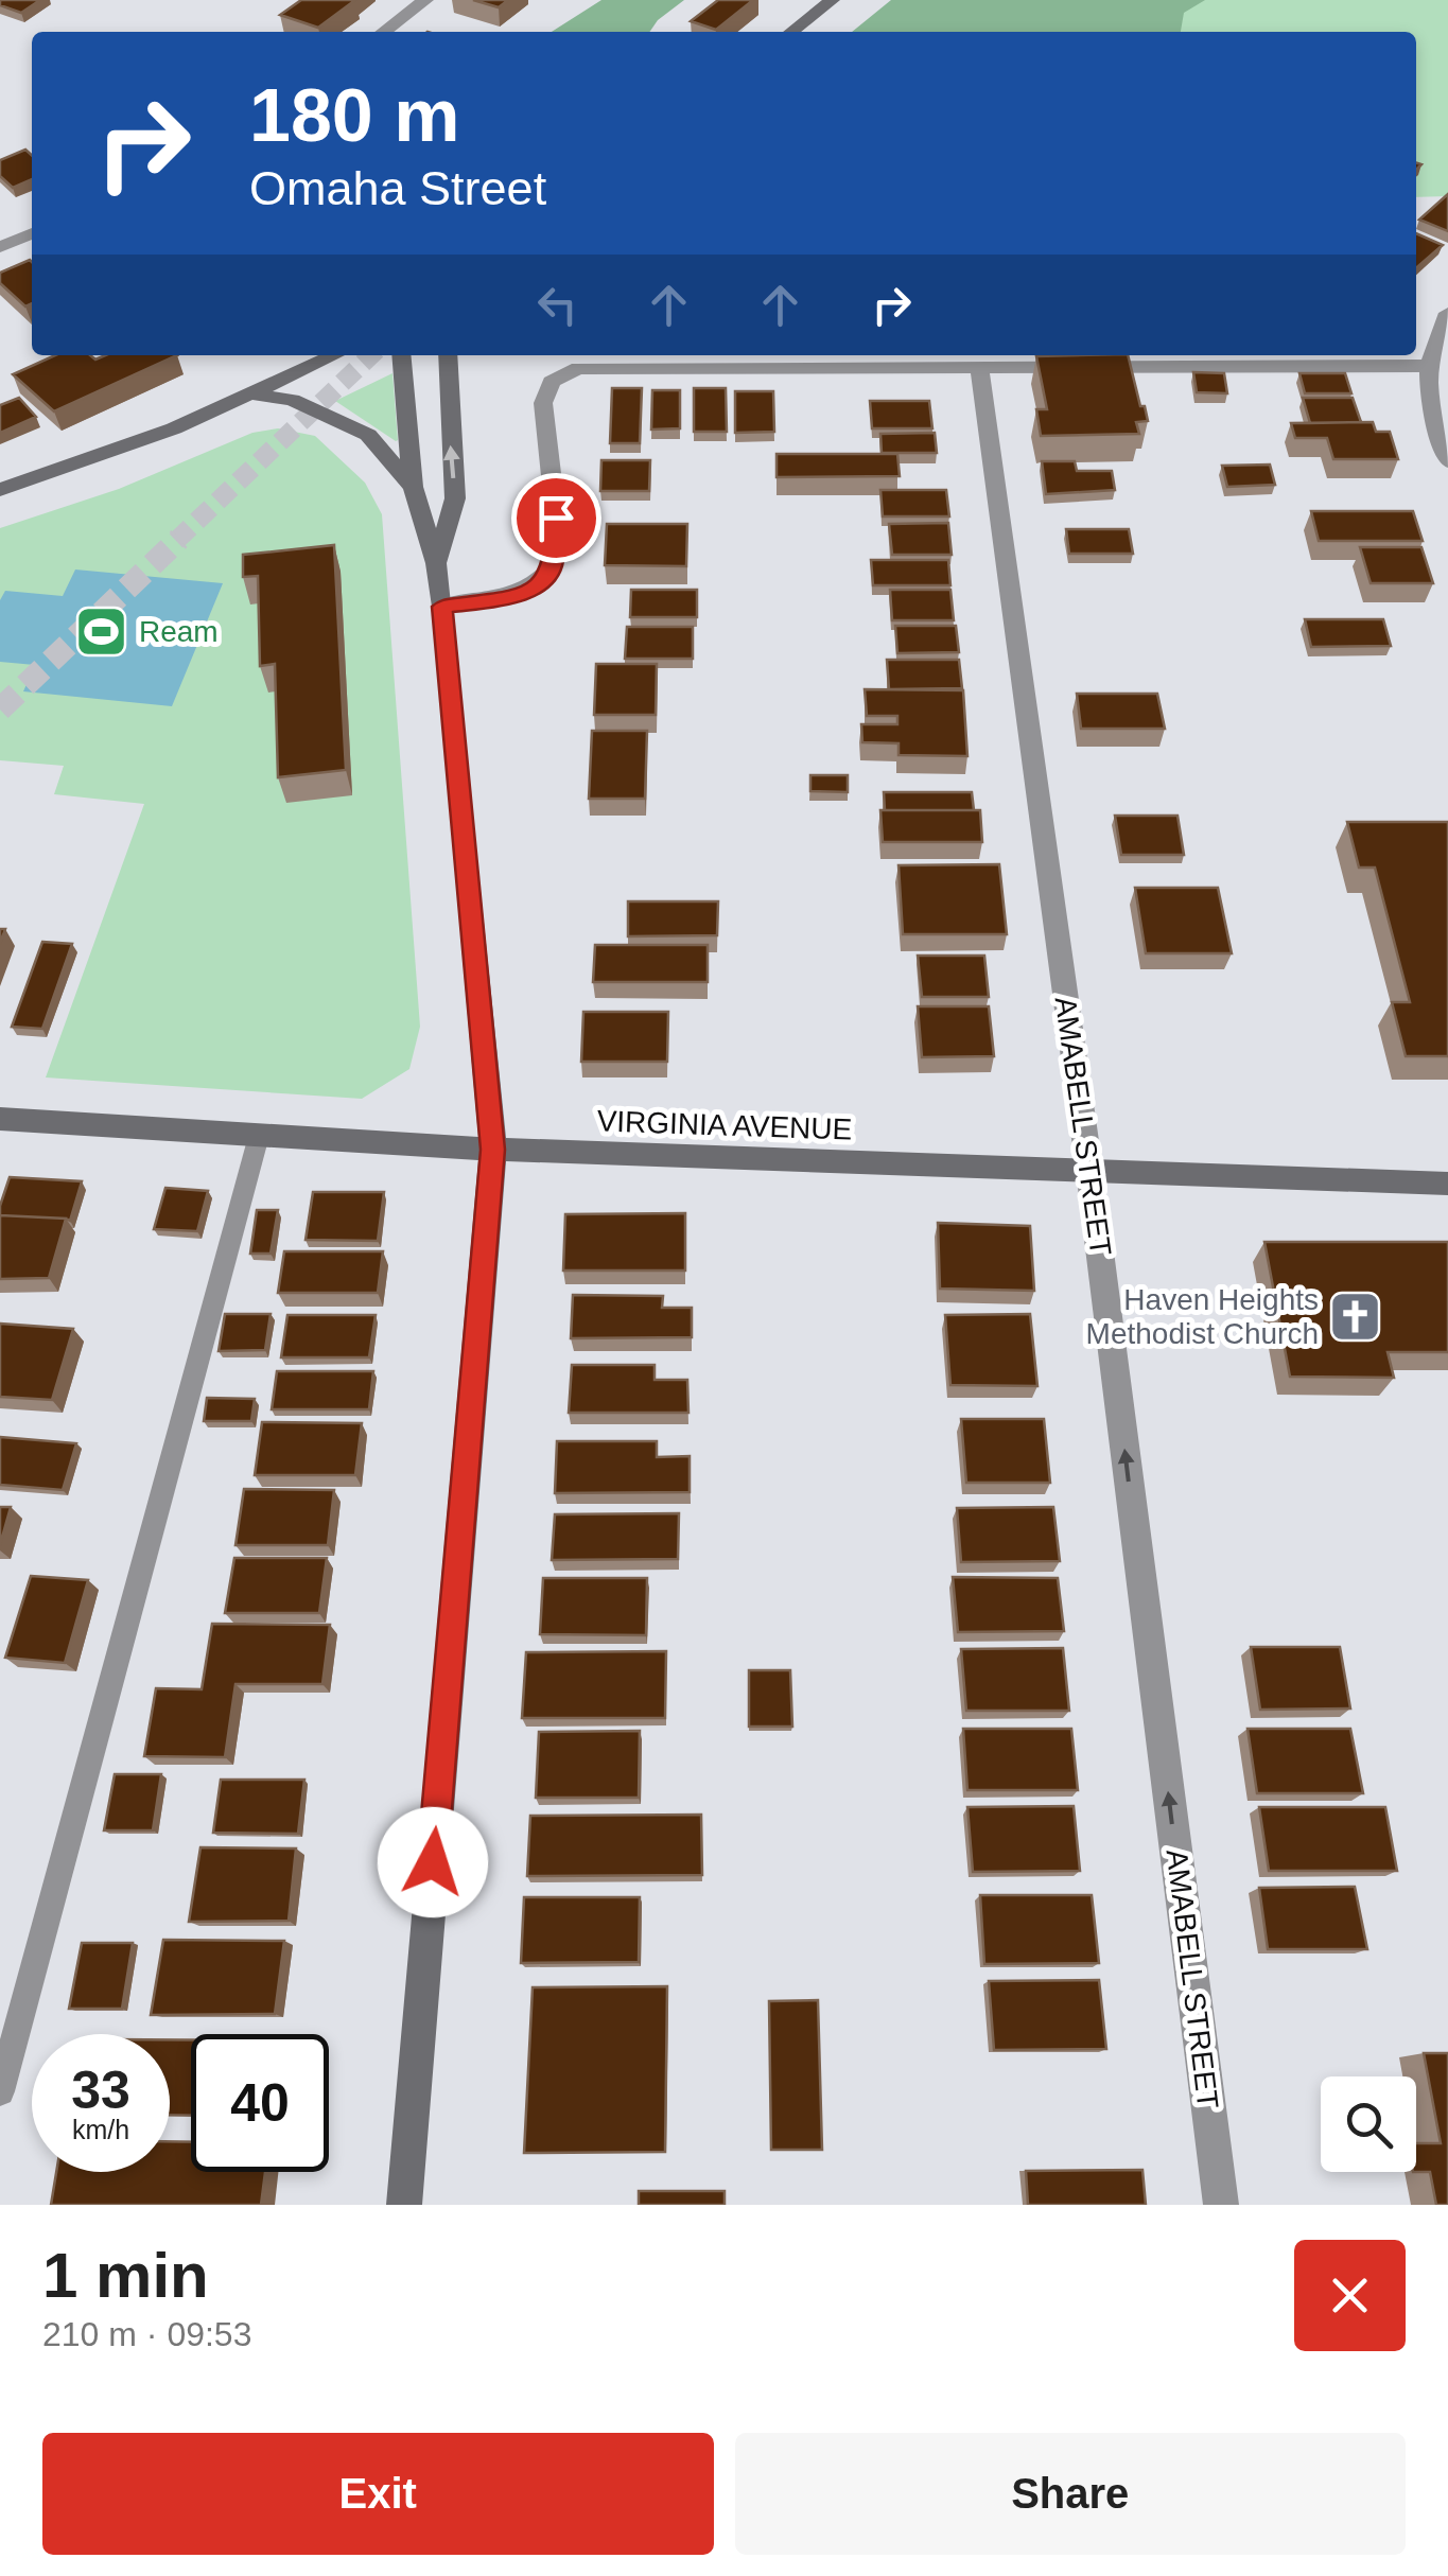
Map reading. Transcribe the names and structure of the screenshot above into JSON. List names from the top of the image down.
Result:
{
  "streets": {
    "street": ["VIRGINIA AVENUE", "AMABELL STREET"]
  },
  "crossings": [
    ["VIRGINIA AVENUE", "AMABELL STREET"]
  ],
  "one_way": ["AMABELL STREET"],
  "places": {
    "sports": ["Ream"],
    "church": ["Haven Heights Methodist Church"]
  },
  "page": {
    "turn": ["180 m", "Omaha Street"],
    "speed": "33 km/h",
    "limit": "40",
    "heading": ["1 min", "210 m · 09:53"],
    "buttons": ["Exit", "Share"]
  }
}
